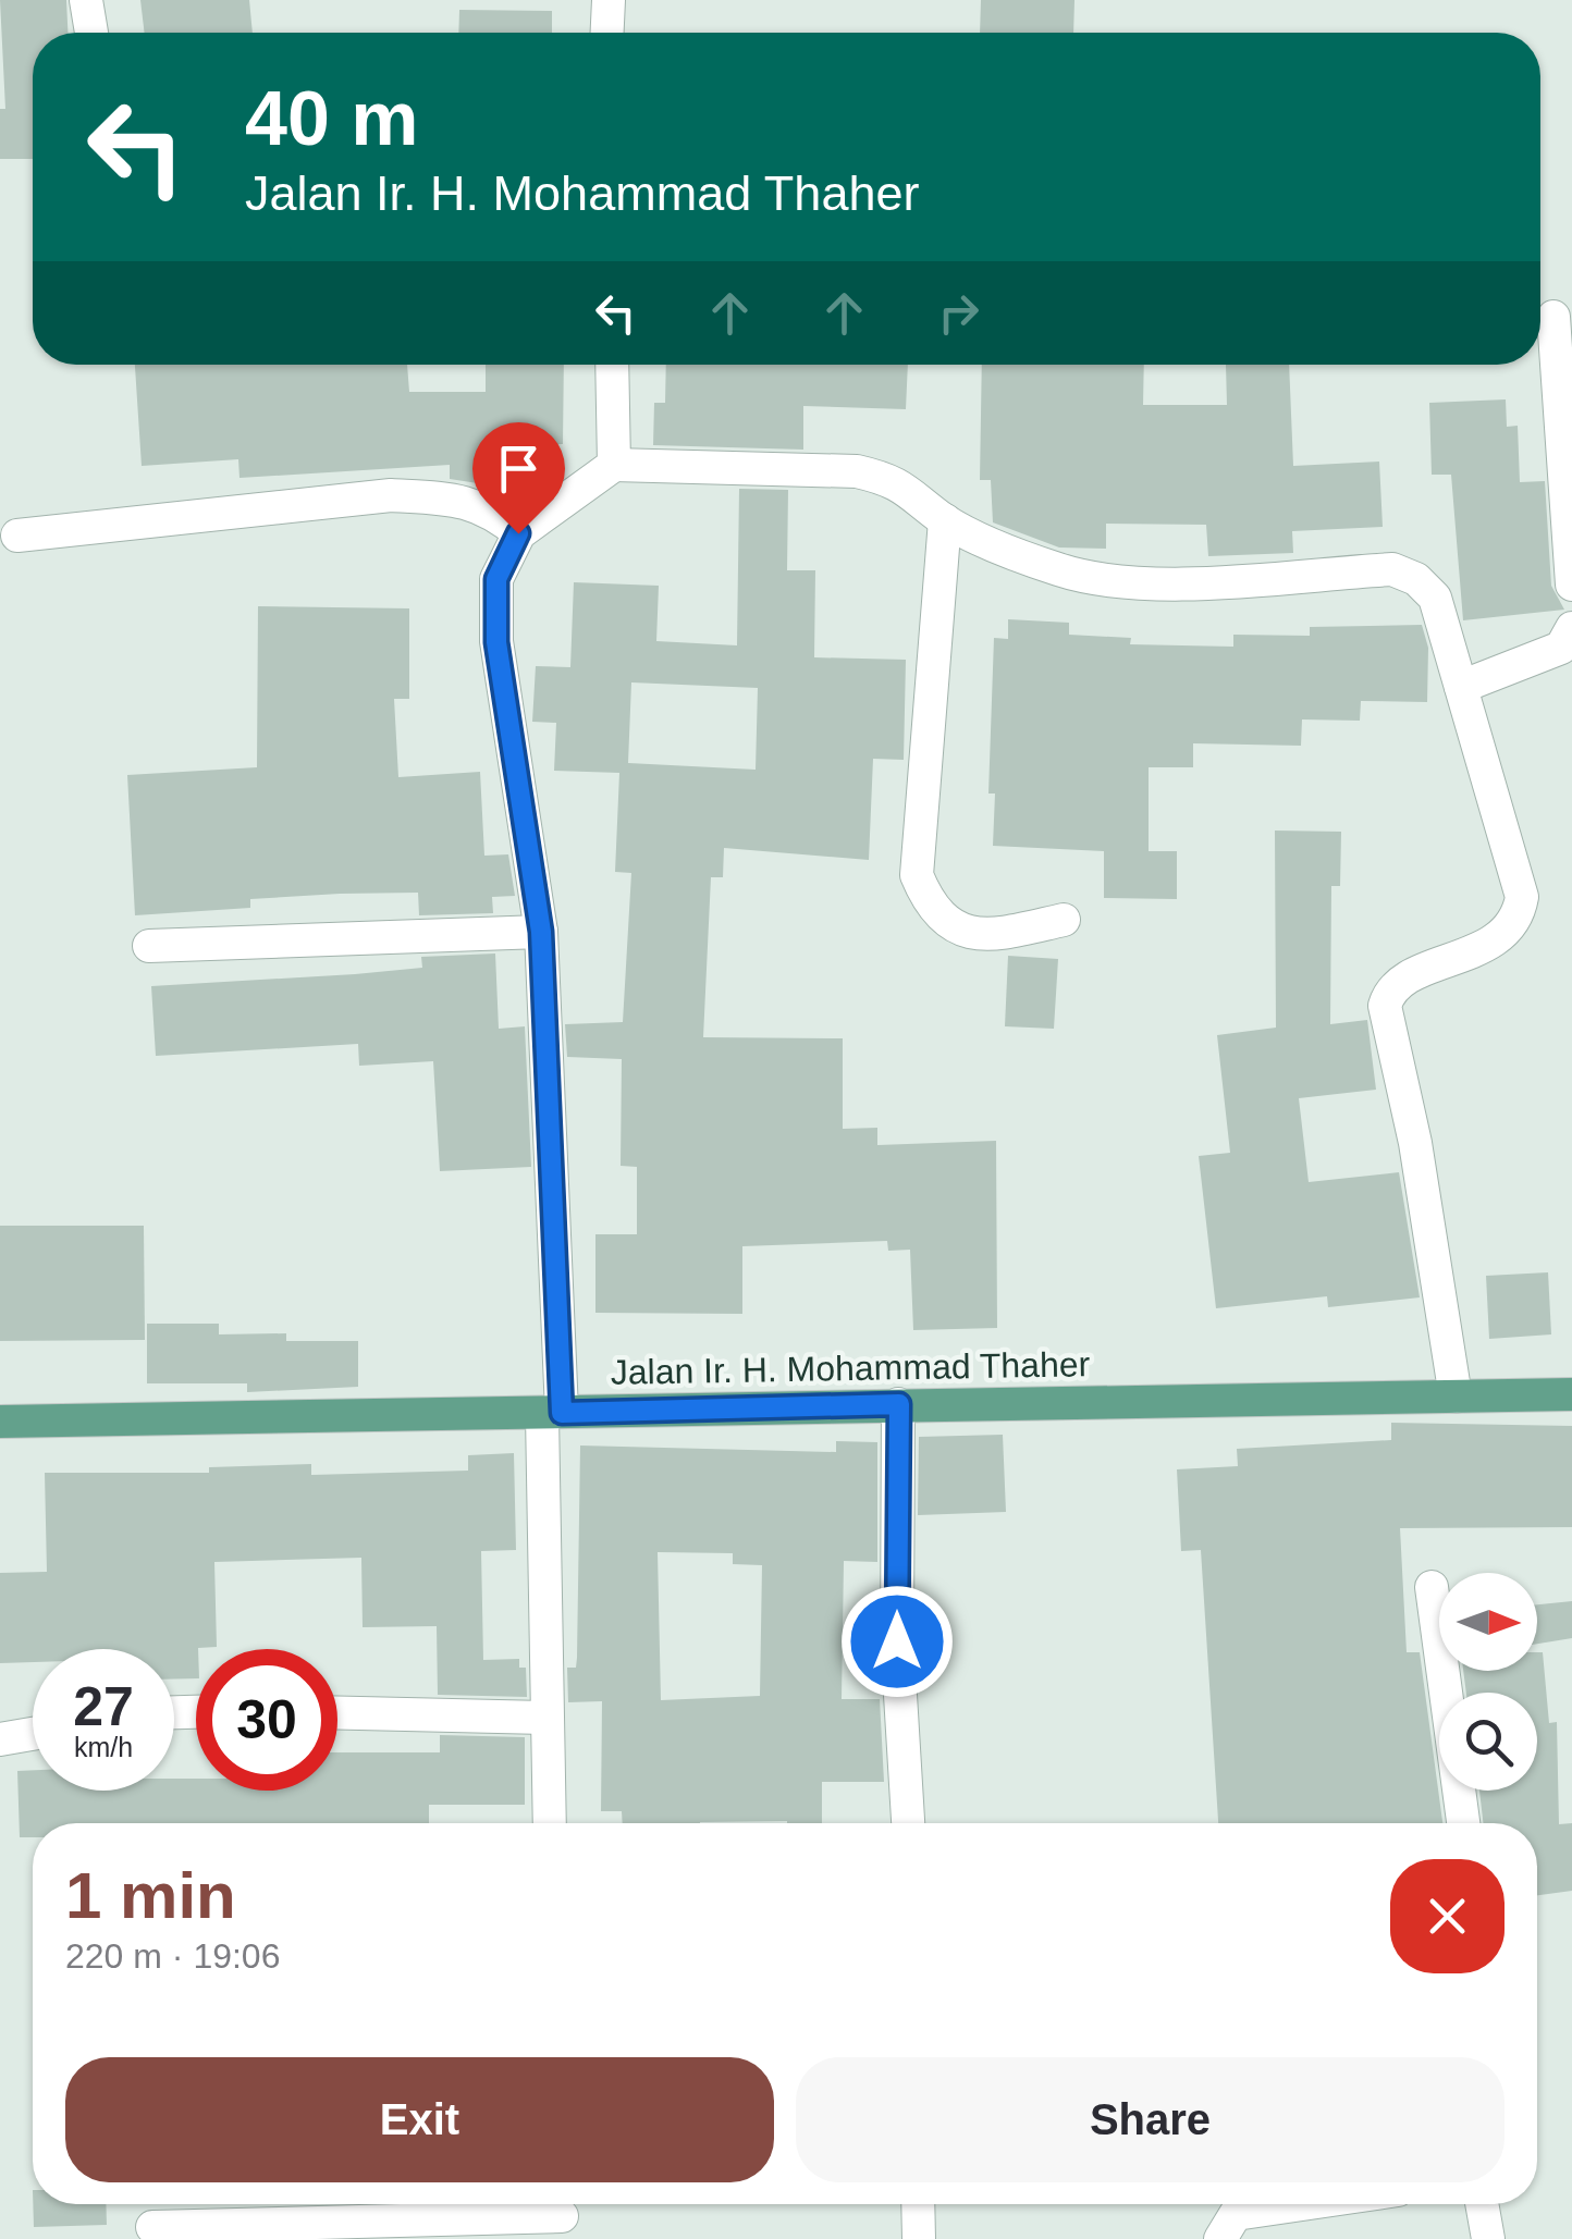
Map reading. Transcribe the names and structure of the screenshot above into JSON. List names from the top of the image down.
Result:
{
  "streets": {
    "main road": ["Jalan Ir. H. Mohammad Thaher"]
  },
  "north": "right",
  "page": {
    "turn": ["40 m", "Jalan Ir. H. Mohammad Thaher"],
    "speed": "27 km/h",
    "limit": "30",
    "heading": ["1 min", "220 m · 19:06"],
    "buttons": ["Exit", "Share"]
  }
}
